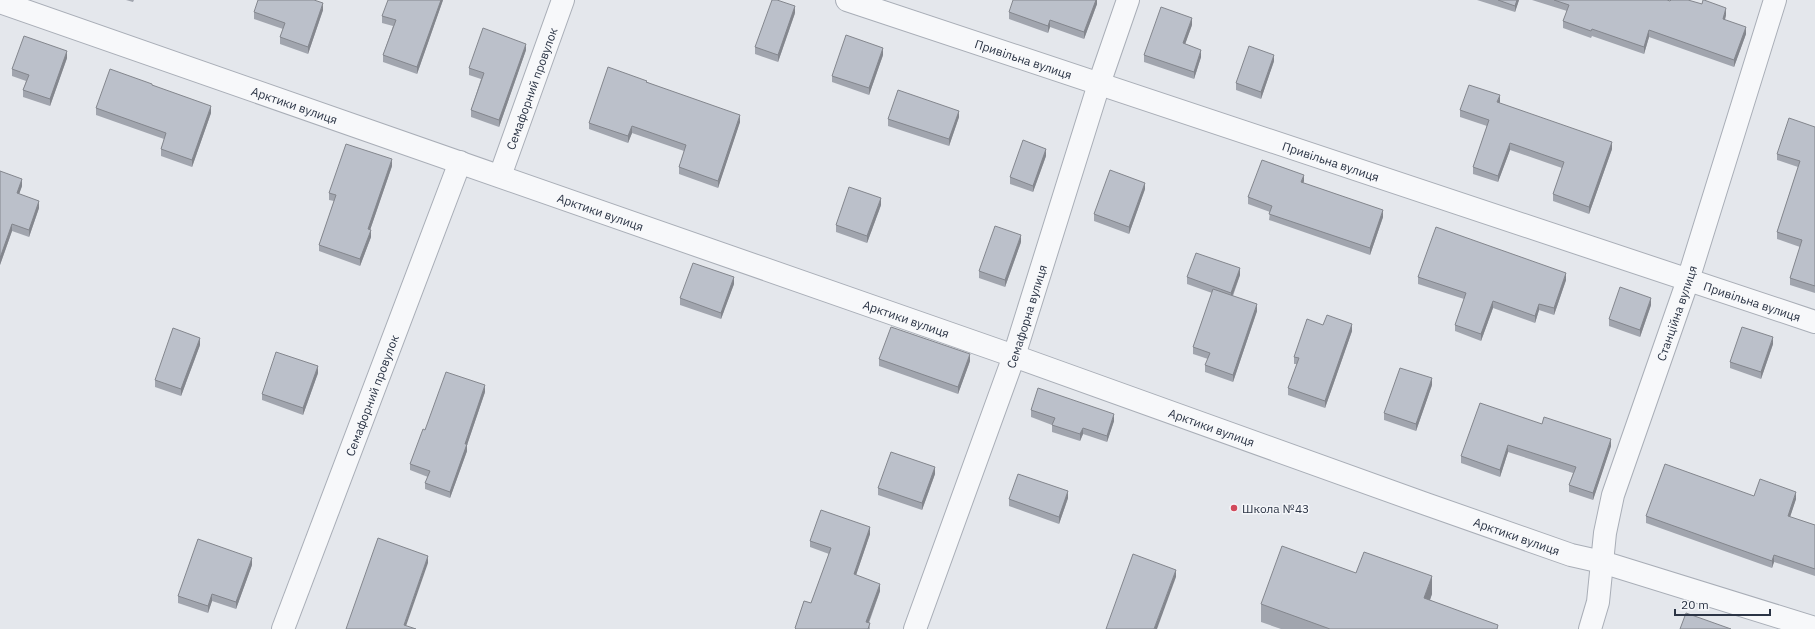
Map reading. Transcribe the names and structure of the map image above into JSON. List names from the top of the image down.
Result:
{
  "streets": {
    "street": [
      "Привільна вулиця",
      "Семафорний провулок",
      "Арктики вулиця",
      "Станційна вулиця",
      "Семафорна вулиця"
    ]
  },
  "crossings": [
    ["Привільна вулиця", "Станційна вулиця"],
    ["Привільна вулиця", "Семафорна вулиця"],
    ["Семафорний провулок", "Арктики вулиця"],
    ["Арктики вулиця", "Станційна вулиця"],
    ["Арктики вулиця", "Семафорна вулиця"]
  ],
  "places": ["Школа №43"],
  "scale_bar": "20 m"
}
